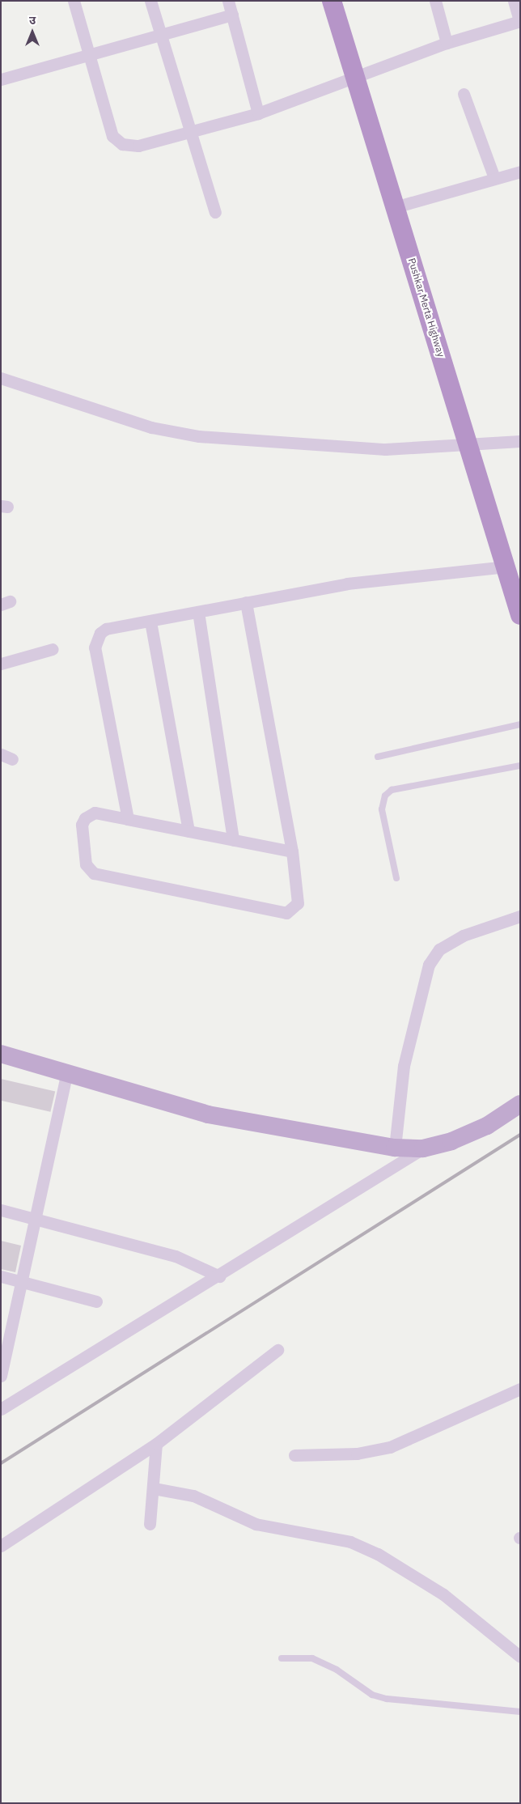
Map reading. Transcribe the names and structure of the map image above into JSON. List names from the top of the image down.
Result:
{
  "streets": {
    "highway": ["Pushkar Merta Highway"]
  },
  "north": "top"
}
